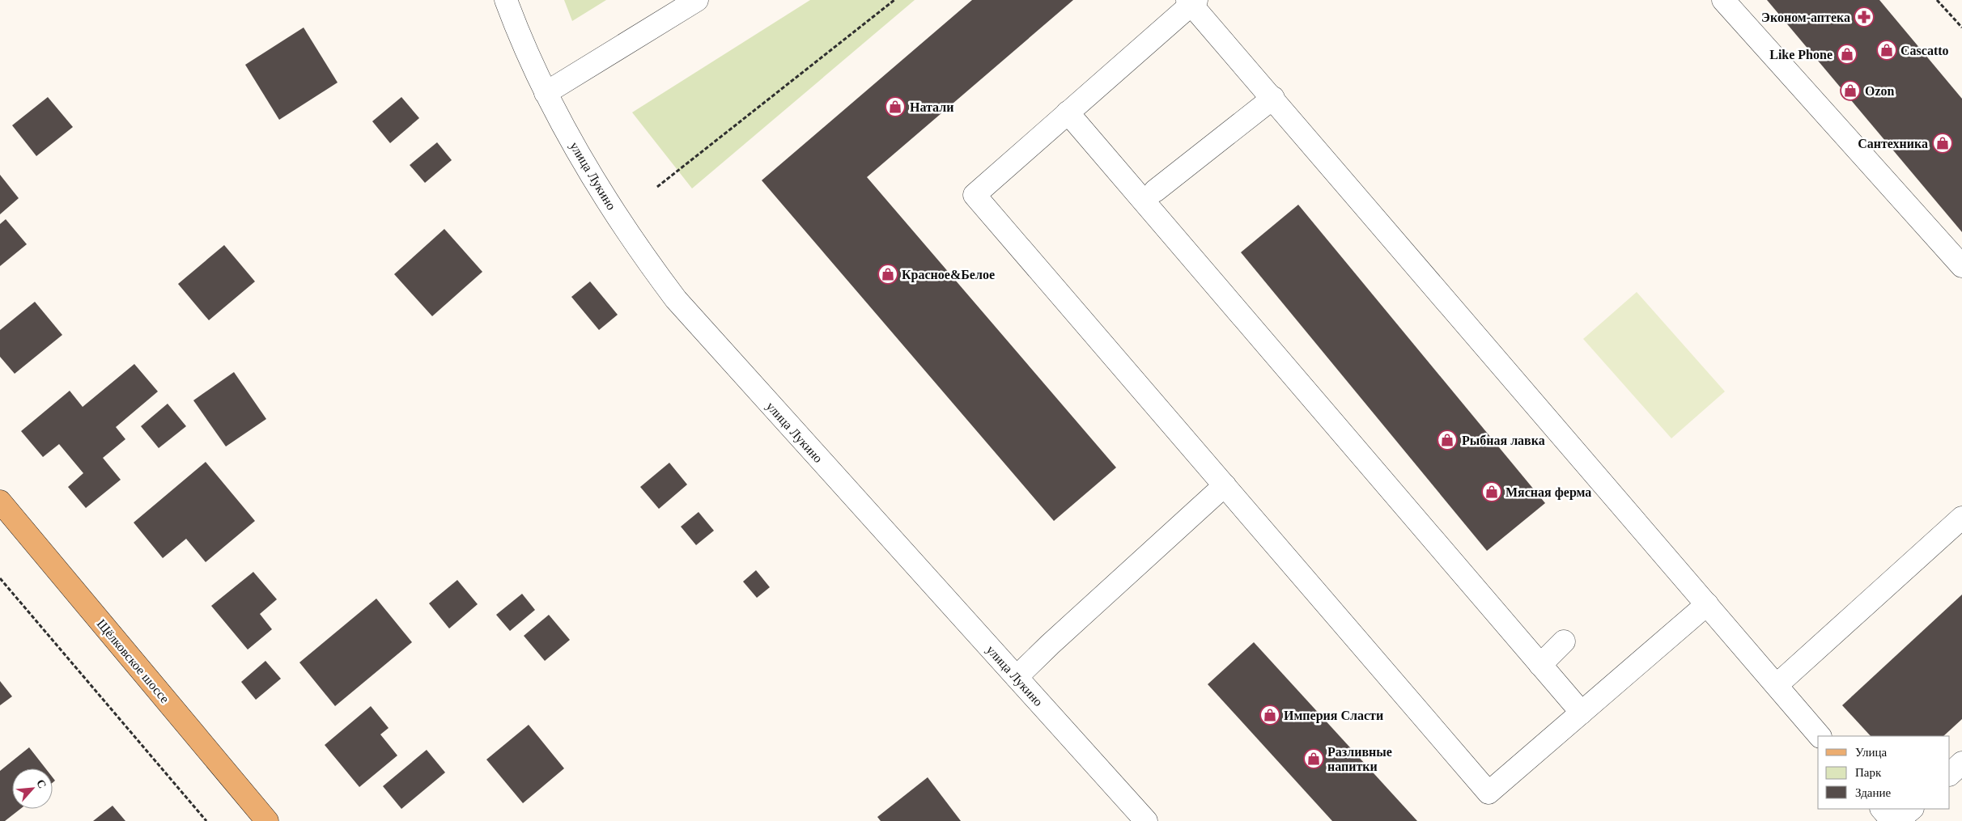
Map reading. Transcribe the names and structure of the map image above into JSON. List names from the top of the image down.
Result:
{
  "streets": {
    "main road": ["Щёлковское шоссе"],
    "street": ["улица Лукино"]
  },
  "places": {
    "pharmacy": ["Эконом-аптека"],
    "shop": [
      "Cascatto",
      "Like Phone",
      "Ozon",
      "Натали",
      "Сантехника",
      "Красное&Белое",
      "Рыбная лавка",
      "Мясная ферма",
      "Империя Сласти",
      "Разливные напитки"
    ]
  },
  "legend": ["Улица", "Парк", "Здание"],
  "north": "top right"
}
